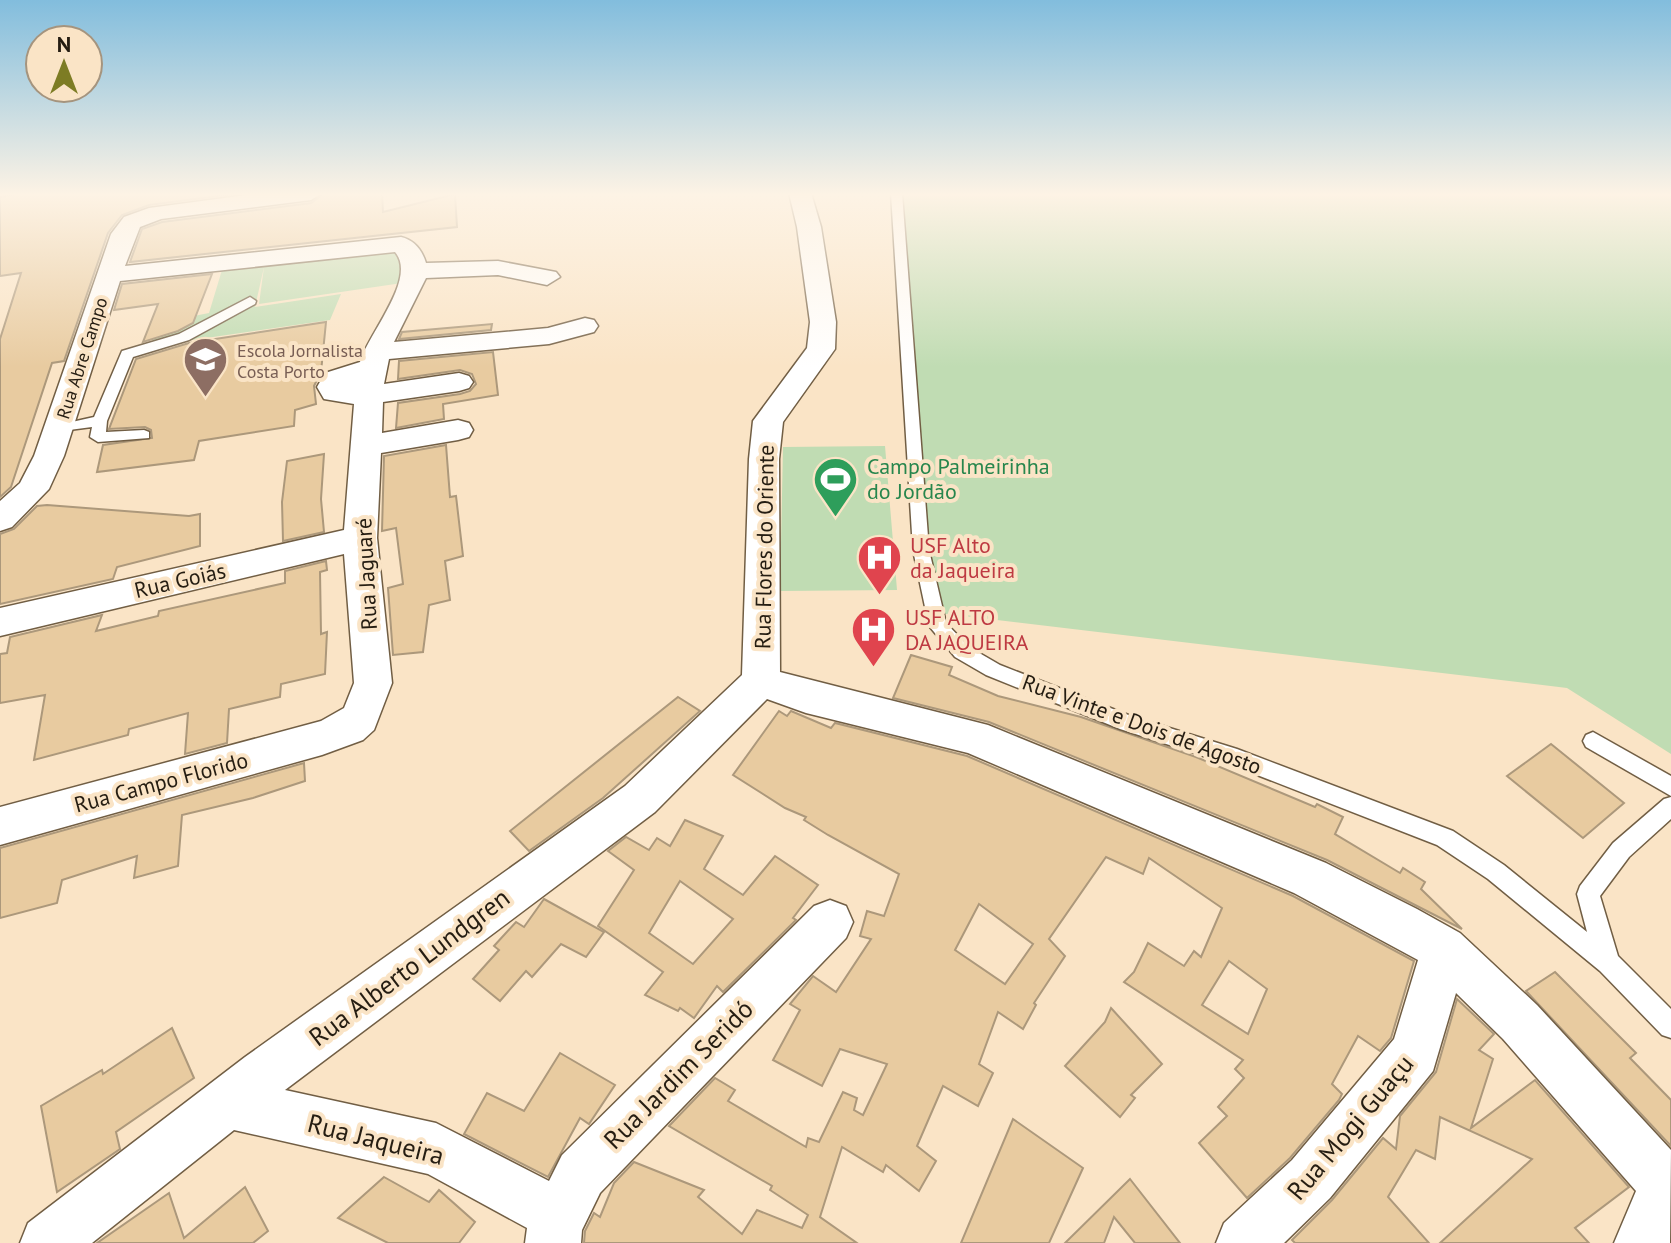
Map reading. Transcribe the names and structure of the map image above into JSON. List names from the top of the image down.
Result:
{
  "streets": {
    "street": [
      "Rua Abre Campo",
      "Rua Flores do Oriente",
      "Rua Jaguaré",
      "Rua Goiás",
      "Rua Campo Florido",
      "Rua Alberto Lundgren",
      "Rua Jardim Seridó",
      "Rua Mogi Guaçu",
      "Rua Jaqueira"
    ],
    "lane": ["Rua Vinte e Dois de Agosto"]
  },
  "crossings": [
    ["Rua Flores do Oriente", "Rua Alberto Lundgren"],
    ["Rua Jaguaré", "Rua Goiás"],
    ["Rua Jaguaré", "Rua Campo Florido"],
    ["Rua Alberto Lundgren", "Rua Jaqueira"],
    ["Rua Jardim Seridó", "Rua Jaqueira"]
  ],
  "places": {
    "school or university": ["Escola Jornalista Costa Porto"],
    "sports": ["Campo Palmeirinha do Jordão"],
    "hospital": ["USF Alto da Jaqueira", "USF ALTO DA JAQUEIRA"]
  },
  "north": "top"
}
